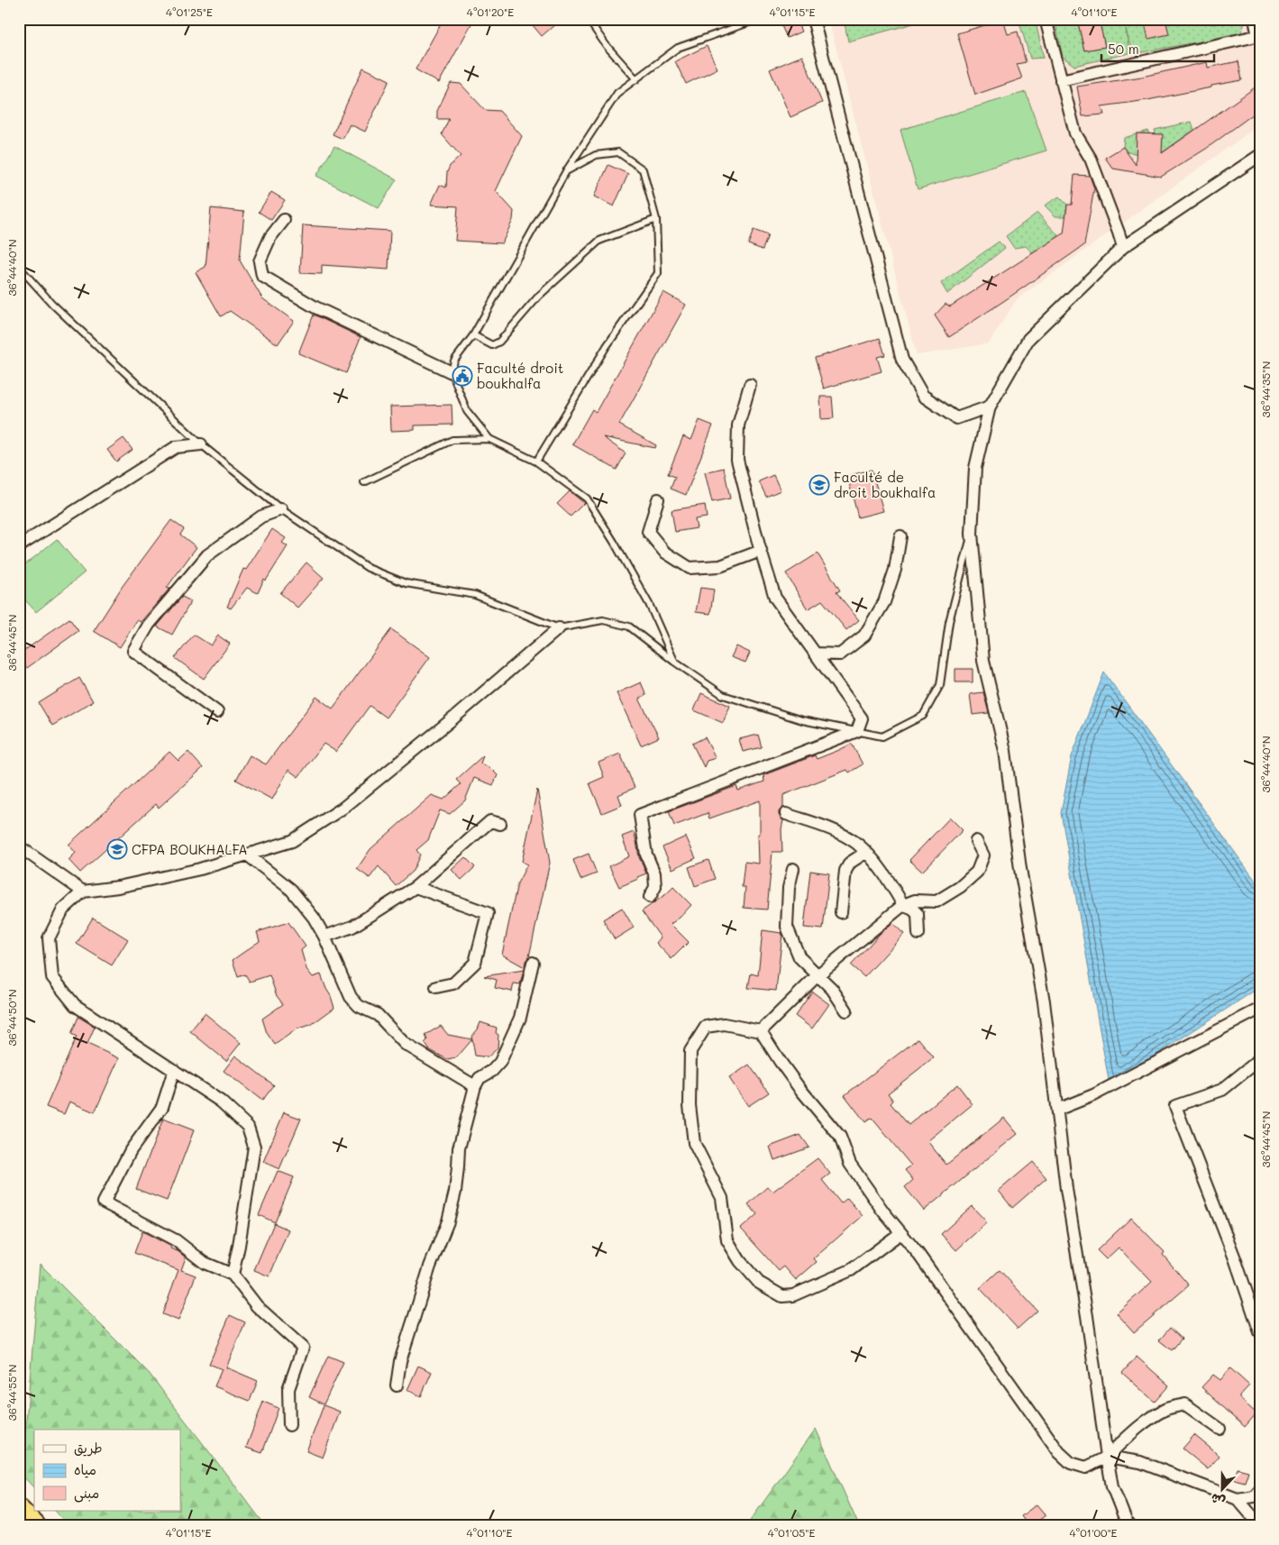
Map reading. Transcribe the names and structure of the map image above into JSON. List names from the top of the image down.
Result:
{
  "places": {
    "public building": ["Faculté droit boukhalfa"],
    "school or university": ["Faculté de droit boukhalfa", "CFPA BOUKHALFA"]
  },
  "legend": ["طريق", "مياه", "مبنى"],
  "scale_bar": "50 m",
  "north": "bottom",
  "coordinates": [
    "4°01'25\"E",
    "4°01'20\"E",
    "4°01'15\"E",
    "4°01'10\"E",
    "36°44'40\"N",
    "36°44'35\"N",
    "36°44'45\"N",
    "36°44'50\"N",
    "36°44'55\"N",
    "4°01'05\"E",
    "4°01'00\"E"
  ]
}
